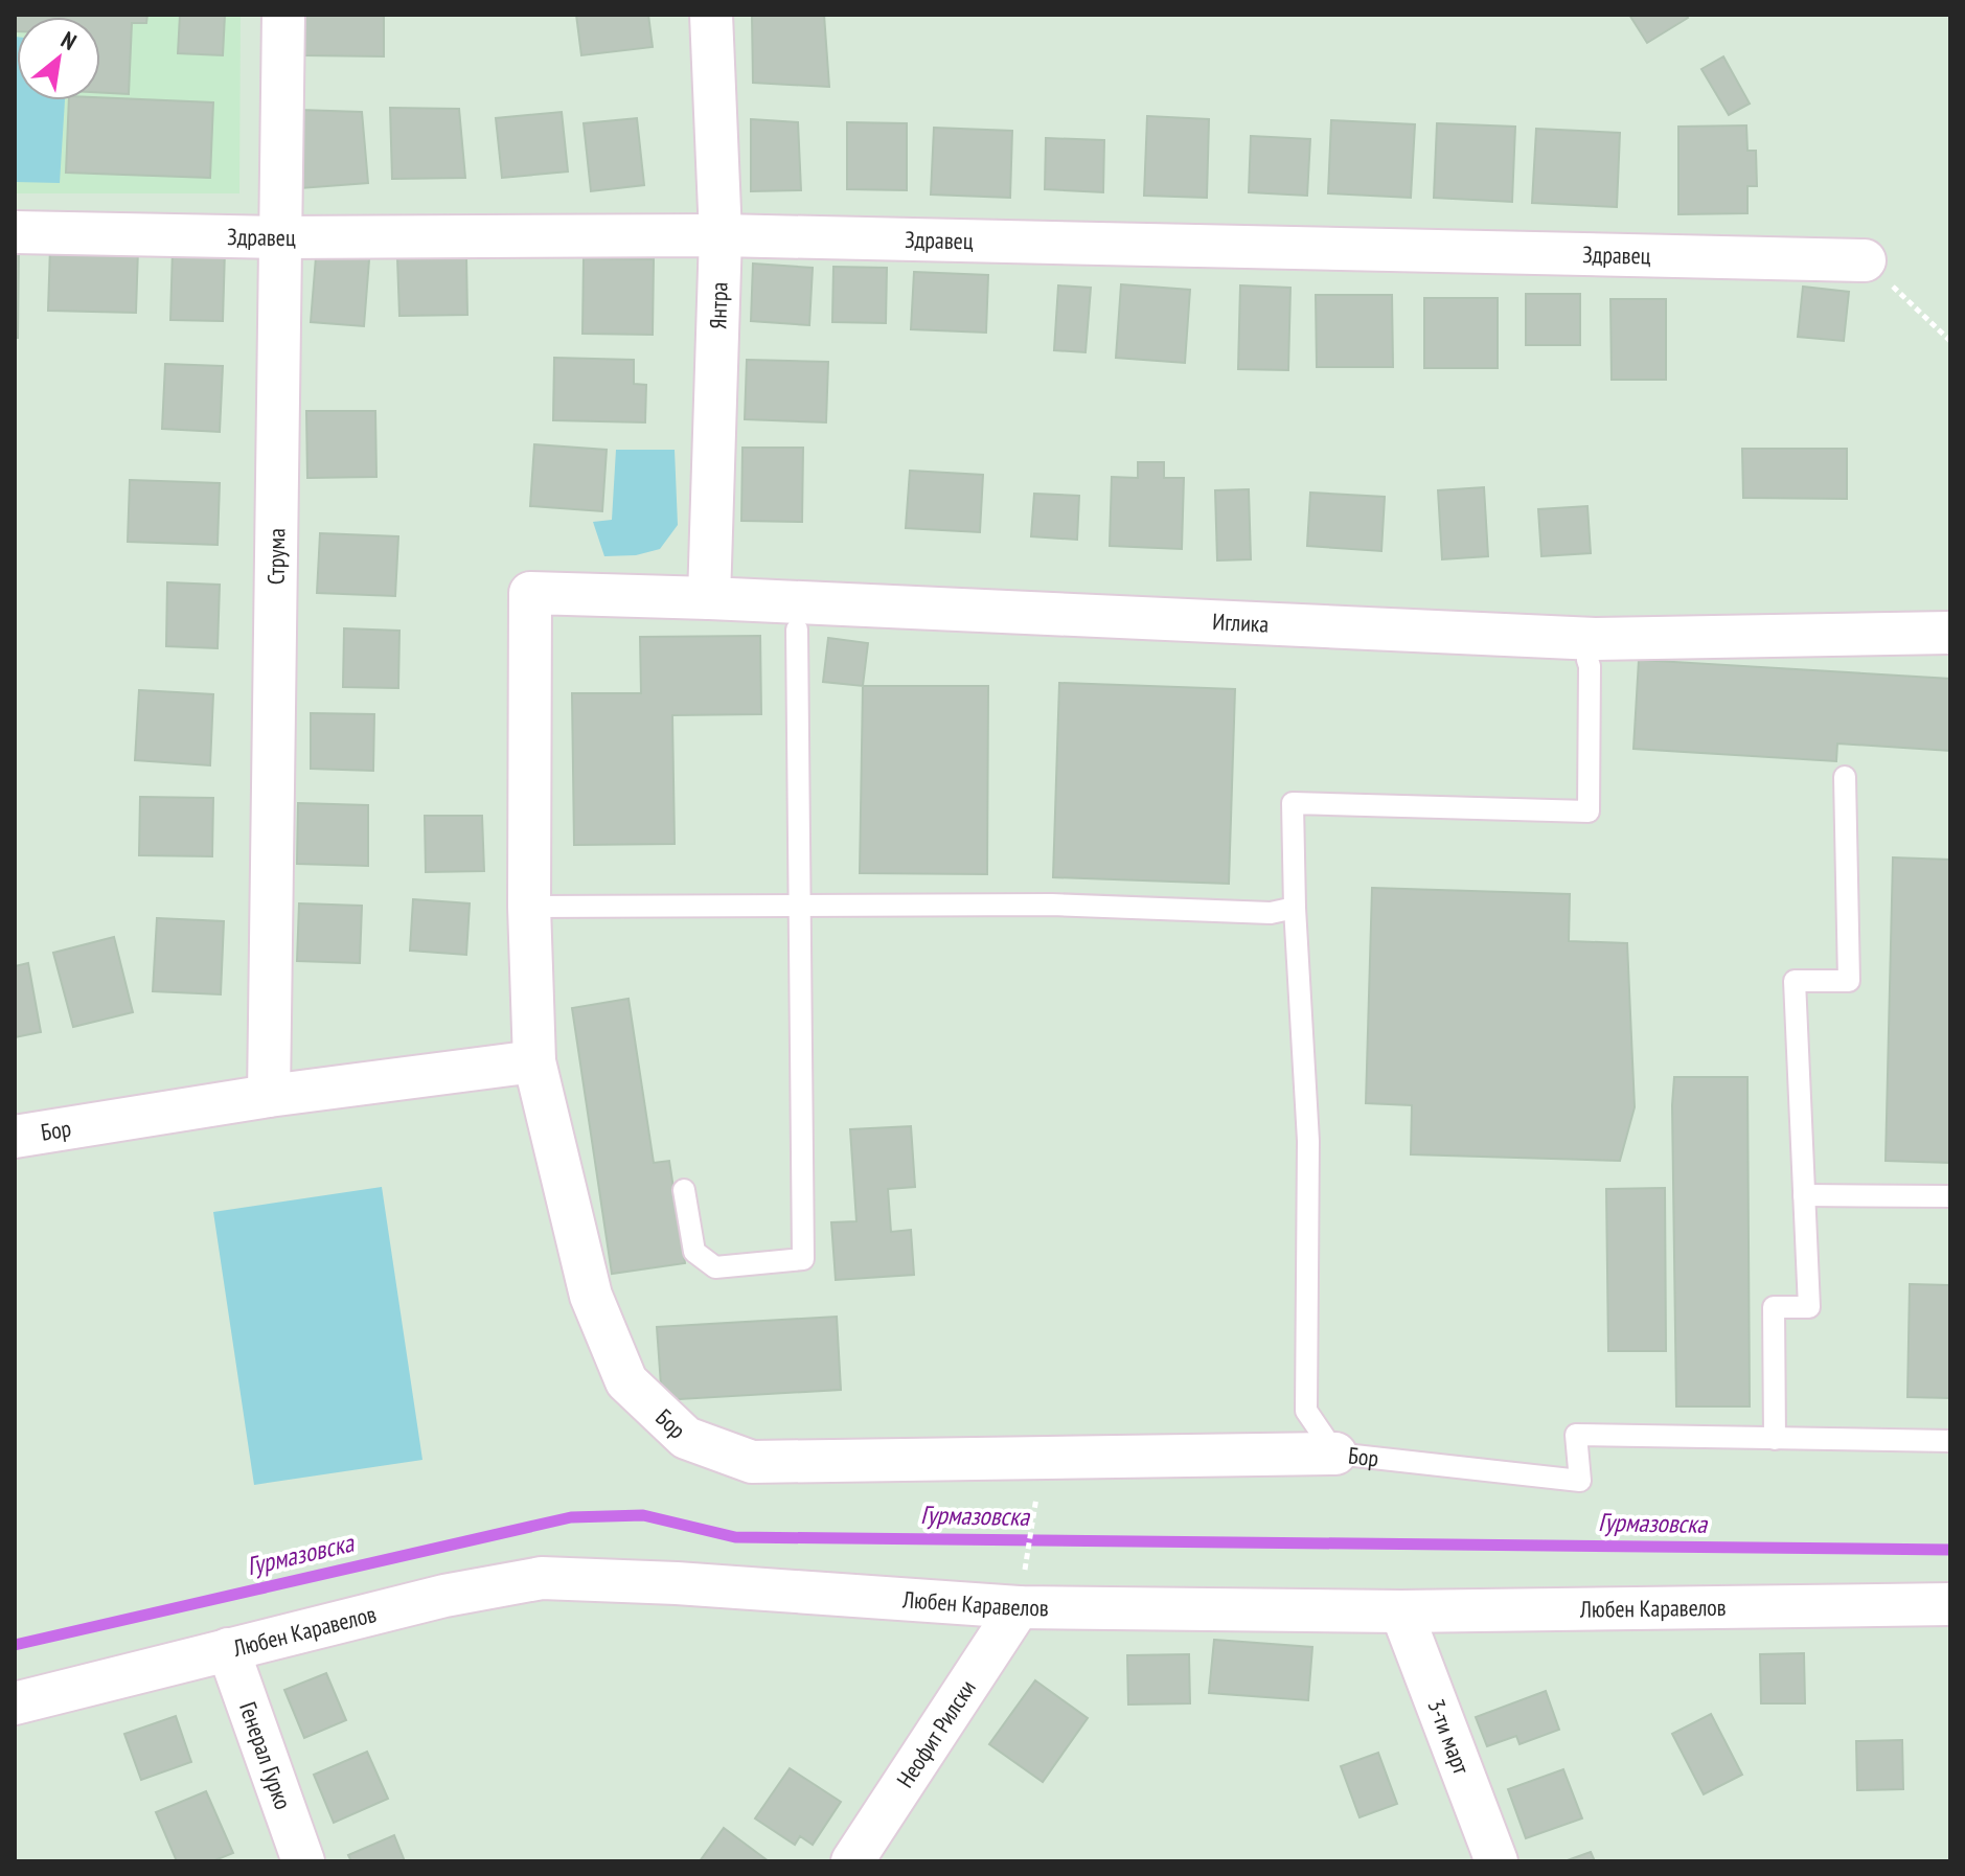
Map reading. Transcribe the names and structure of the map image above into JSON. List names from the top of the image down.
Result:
{
  "streets": {
    "street": [
      "Здравец",
      "Янтра",
      "Струма",
      "Иглика",
      "Бор",
      "Любен Каравелов",
      "Неофит Рилски",
      "3-ти март",
      "Генерал Гурко"
    ]
  },
  "crossings": [
    ["Здравец", "Янтра"],
    ["Здравец", "Струма"],
    ["Янтра", "Иглика"],
    ["Струма", "Бор"],
    ["Любен Каравелов", "Неофит Рилски"],
    ["Любен Каравелов", "3-ти март"],
    ["Любен Каравелов", "Генерал Гурко"]
  ],
  "water": ["Гурмазовска"],
  "north": "top right"
}
